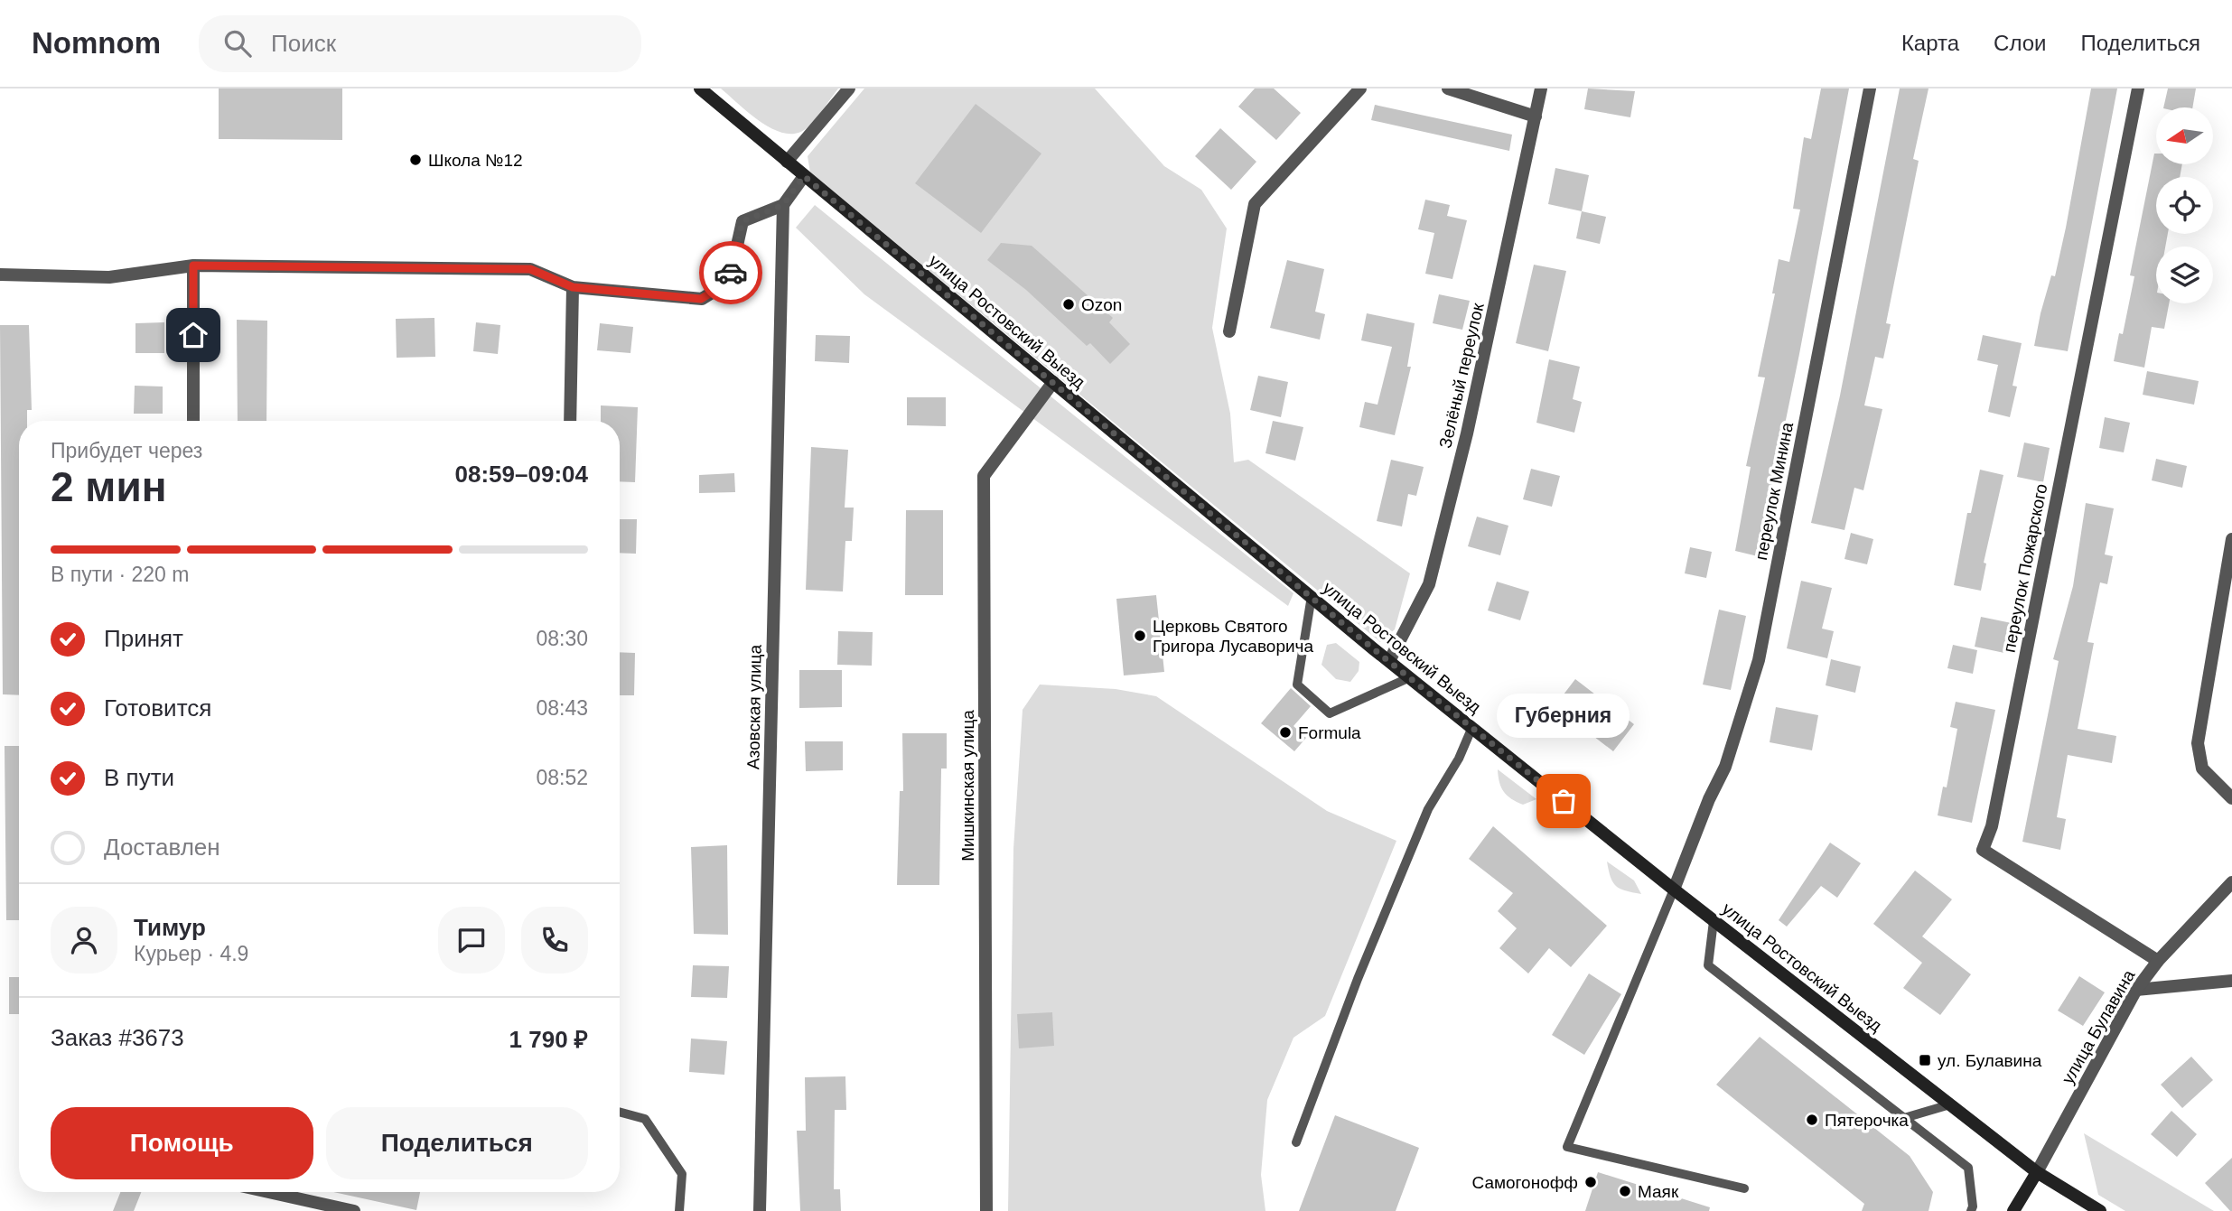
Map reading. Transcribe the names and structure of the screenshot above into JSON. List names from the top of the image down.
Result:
{
  "streets": {
    "main road": ["улица Ростовский Выезд"],
    "street": [
      "Зелёный переулок",
      "переулок Минина",
      "переулок Пожарского",
      "Азовская улица",
      "Мишкинская улица",
      "улица Булавина"
    ]
  },
  "crossings": [
    ["улица Ростовский Выезд", "Зелёный переулок"],
    ["улица Ростовский Выезд", "переулок Минина"],
    ["улица Ростовский Выезд", "Мишкинская улица"],
    ["улица Ростовский Выезд", "улица Булавина"],
    ["переулок Пожарского", "улица Булавина"]
  ],
  "places": {
    "other": [
      "Школа №12",
      "Ozon",
      "Церковь Святого Григора Лусаворича",
      "Formula",
      "Губерния",
      "Пятерочка",
      "Самогонофф",
      "Маяк"
    ],
    "transit": ["ул. Булавина"]
  },
  "north": "left",
  "page": {
    "header": "Nomnom",
    "search": "Поиск",
    "nav": ["Карта", "Слои", "Поделиться"],
    "heading": ["2 мин", "Прибудет через", "08:59–09:04"],
    "panel": [
      "Тимур",
      "Курьер · 4.9",
      "Заказ #3673",
      "1 790 ₽"
    ],
    "bar": "В пути · 220 m",
    "list": [
      ["Принят", "08:30"],
      ["Готовится", "08:43"],
      ["В пути", "08:52"],
      "Доставлен"
    ],
    "bubble": "Губерния",
    "buttons": ["Помощь", "Поделиться"]
  }
}
